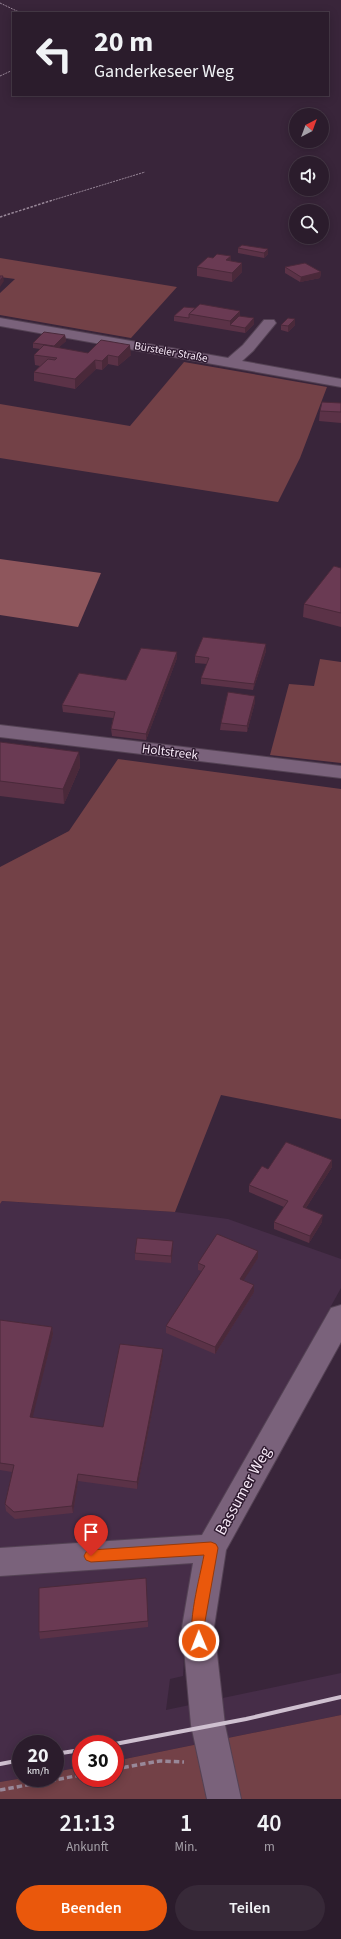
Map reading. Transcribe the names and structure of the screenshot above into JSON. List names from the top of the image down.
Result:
{
  "streets": {
    "street": ["Bürsteler Straße", "Holtstreek", "Bassumer Weg"]
  },
  "north": "top right",
  "page": {
    "turn": ["20 m", "Ganderkeseer Weg"],
    "speed": "20 km/h",
    "limit": "30",
    "eta": [
      "21:13",
      "Ankunft",
      "1",
      "Min.",
      "40",
      "m"
    ],
    "buttons": ["Beenden", "Teilen"]
  }
}
